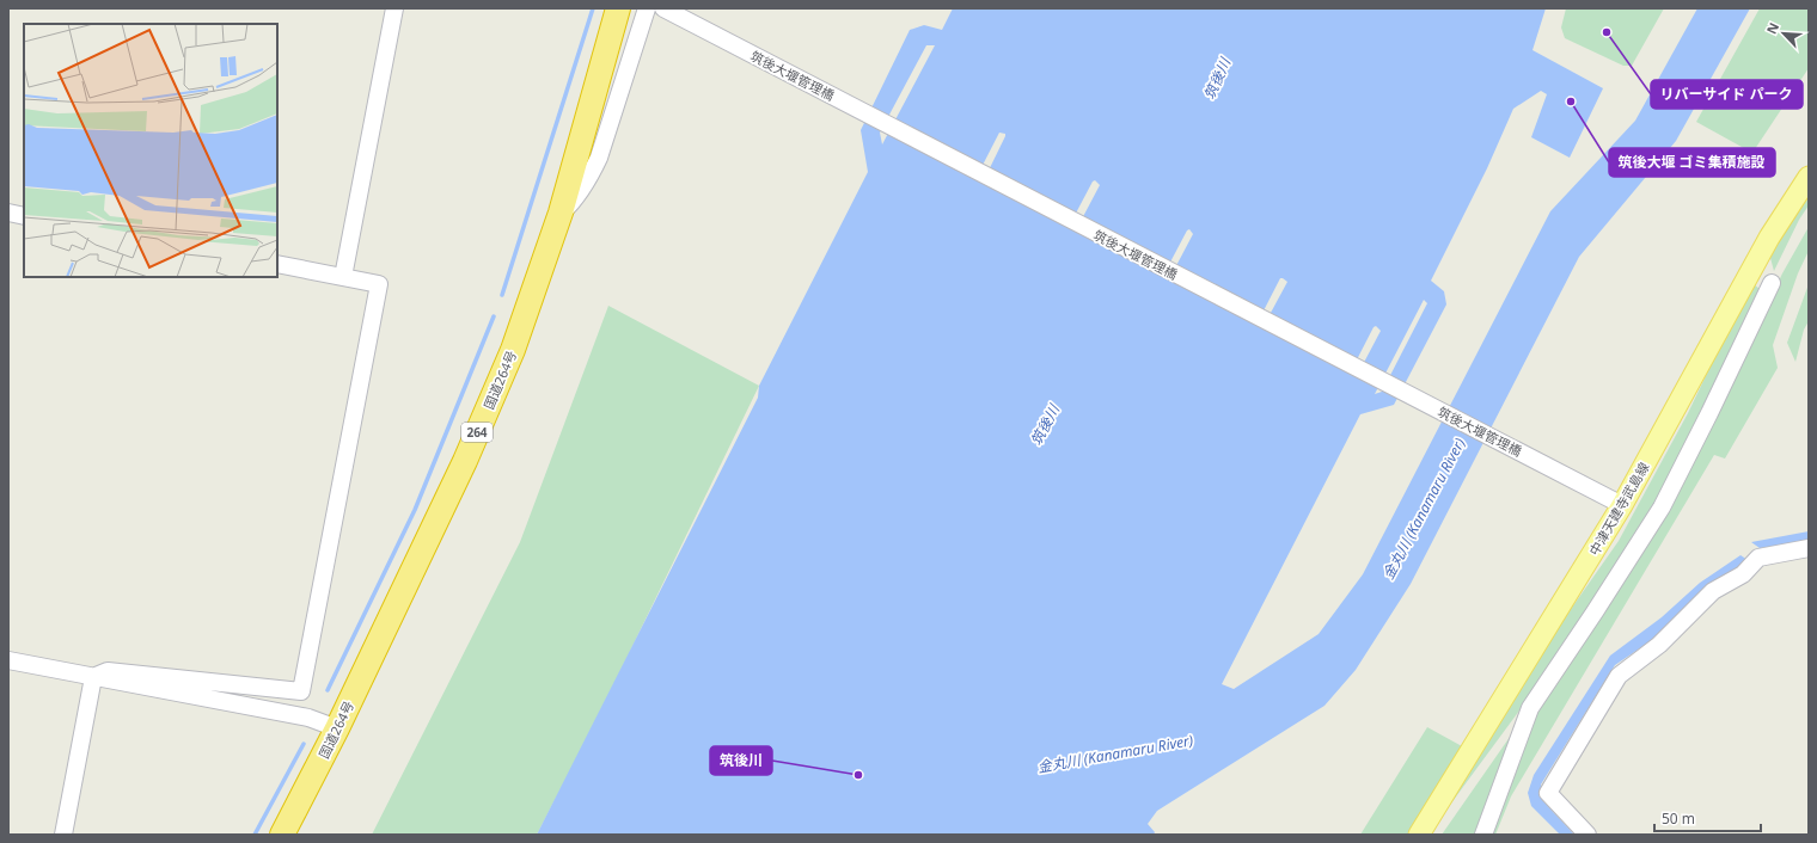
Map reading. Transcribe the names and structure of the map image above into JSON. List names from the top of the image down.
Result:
{
  "streets": {
    "highway": ["国道264号", "264"],
    "main road": ["中津天建寺武島線"],
    "street": ["筑後大堰管理橋"]
  },
  "crossings": [
    ["筑後大堰管理橋", "中津天建寺武島線"]
  ],
  "water": ["筑後川", "金丸川 (Kanamaru River)"],
  "places": ["リバーサイド パーク", "筑後大堰 ゴミ集積施設", "筑後川"],
  "scale_bar": "50 m",
  "north": "top left"
}
